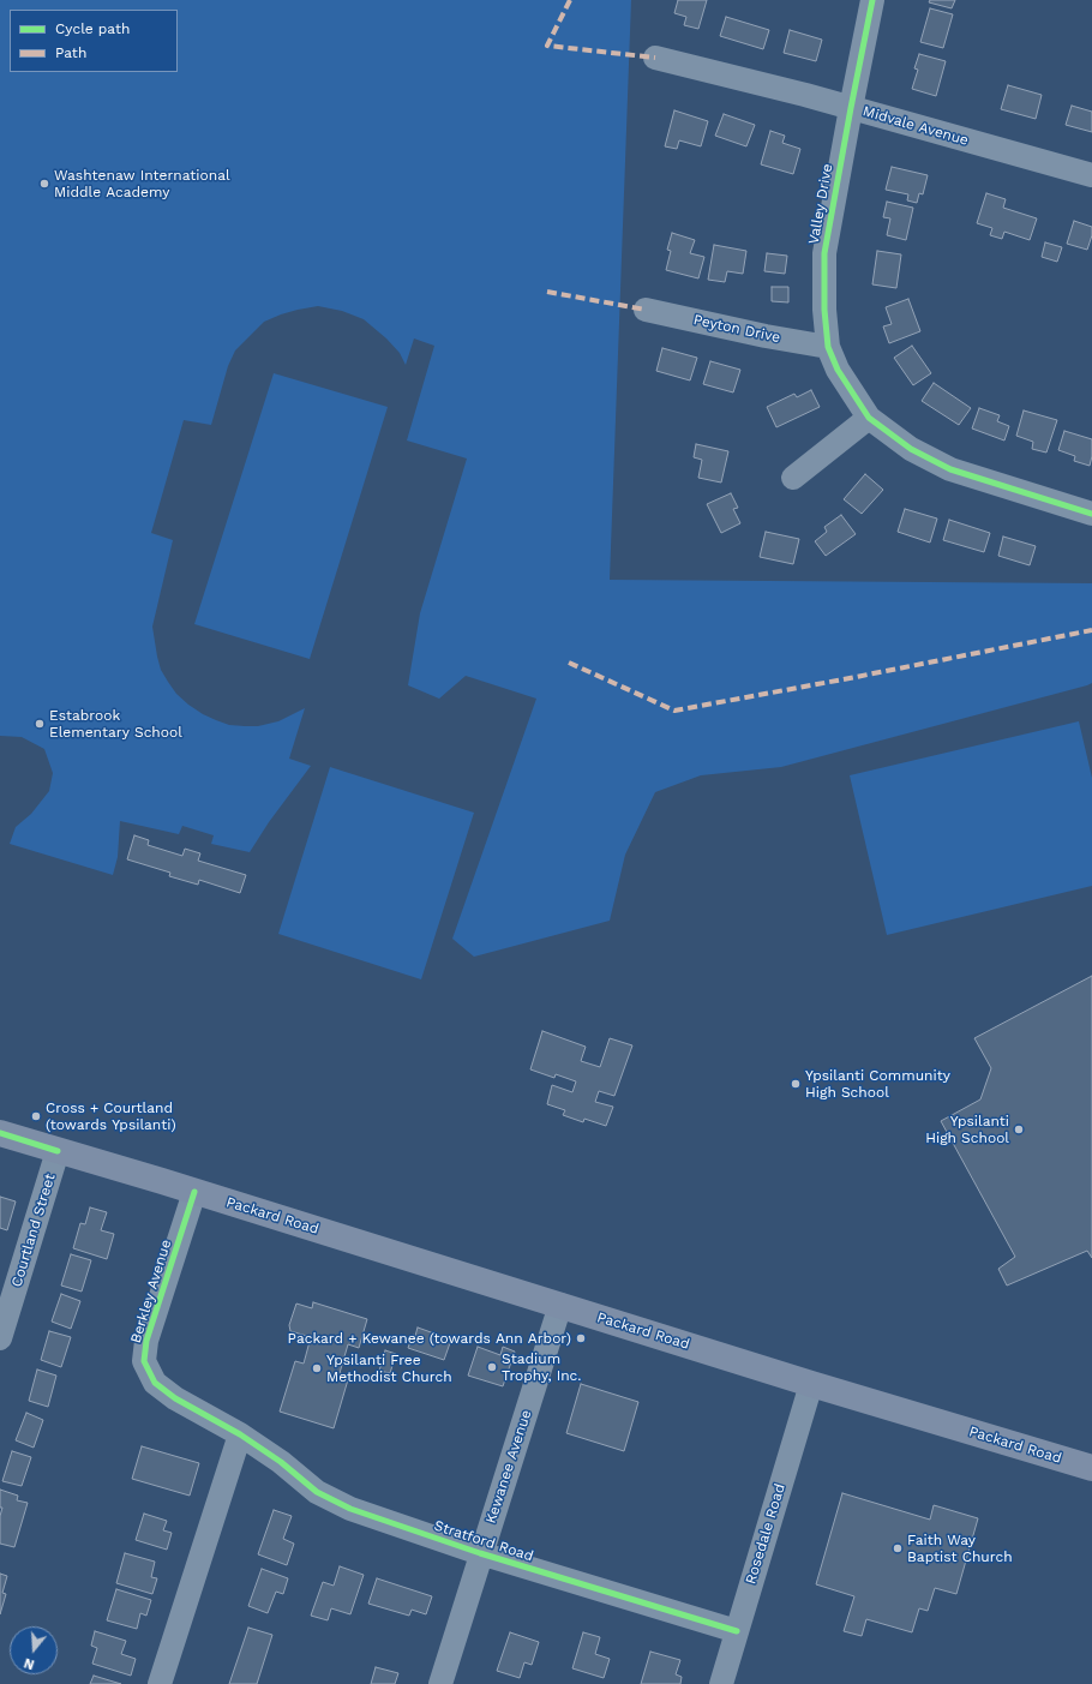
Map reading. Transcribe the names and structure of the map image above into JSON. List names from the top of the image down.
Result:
{
  "streets": {
    "main road": ["Packard Road"],
    "street": [
      "Midvale Avenue",
      "Valley Drive",
      "Peyton Drive",
      "Courtland Street",
      "Berkley Avenue",
      "Kewanee Avenue",
      "Rosedale Road",
      "Stratford Road"
    ]
  },
  "crossings": [
    ["Midvale Avenue", "Valley Drive"],
    ["Valley Drive", "Peyton Drive"],
    ["Packard Road", "Courtland Street"],
    ["Packard Road", "Berkley Avenue"],
    ["Packard Road", "Kewanee Avenue"],
    ["Packard Road", "Rosedale Road"],
    ["Berkley Avenue", "Stratford Road"],
    ["Kewanee Avenue", "Stratford Road"],
    ["Rosedale Road", "Stratford Road"]
  ],
  "places": [
    "Washtenaw International Middle Academy",
    "Estabrook Elementary School",
    "Ypsilanti Community High School",
    "Cross + Courtland (towards Ypsilanti)",
    "Ypsilanti High School",
    "Packard + Kewanee (towards Ann Arbor)",
    "Stadium Trophy, Inc.",
    "Ypsilanti Free Methodist Church",
    "Faith Way Baptist Church"
  ],
  "legend": ["Cycle path", "Path"],
  "north": "bottom"
}
